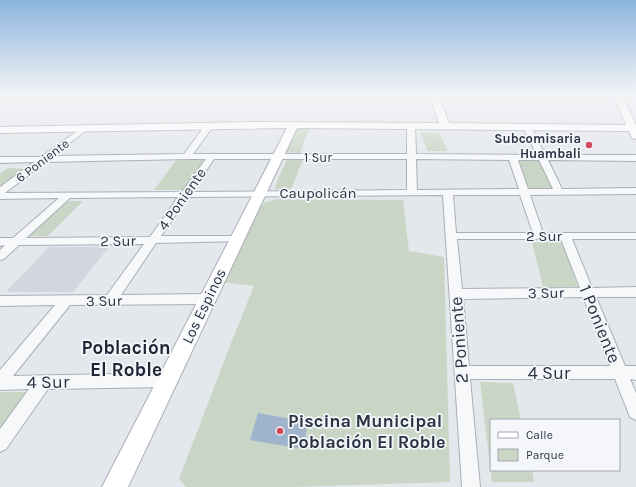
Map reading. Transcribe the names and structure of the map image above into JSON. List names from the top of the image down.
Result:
{
  "streets": {
    "main road": ["Los Espinos"],
    "street": [
      "1 Sur",
      "6 Poniente",
      "Caupolicán",
      "4 Poniente",
      "2 Sur",
      "3 Sur",
      "1 Poniente",
      "2 Poniente",
      "4 Sur"
    ]
  },
  "crossings": [
    ["1 Sur", "6 Poniente"],
    ["1 Sur", "4 Poniente"],
    ["1 Sur", "Los Espinos"],
    ["Caupolicán", "4 Poniente"],
    ["Caupolicán", "Los Espinos"],
    ["Caupolicán", "2 Poniente"],
    ["4 Poniente", "2 Sur"],
    ["4 Poniente", "3 Sur"],
    ["2 Sur", "Los Espinos"],
    ["2 Sur", "1 Poniente"],
    ["2 Sur", "2 Poniente"],
    ["3 Sur", "Los Espinos"],
    ["3 Sur", "1 Poniente"],
    ["3 Sur", "2 Poniente"],
    ["Los Espinos", "4 Sur"],
    ["1 Poniente", "4 Sur"],
    ["2 Poniente", "4 Sur"]
  ],
  "districts": ["Población El Roble"],
  "places": ["Subcomisaria Huambali", "Piscina Municipal Población El Roble"],
  "legend": ["Calle", "Parque"]
}
